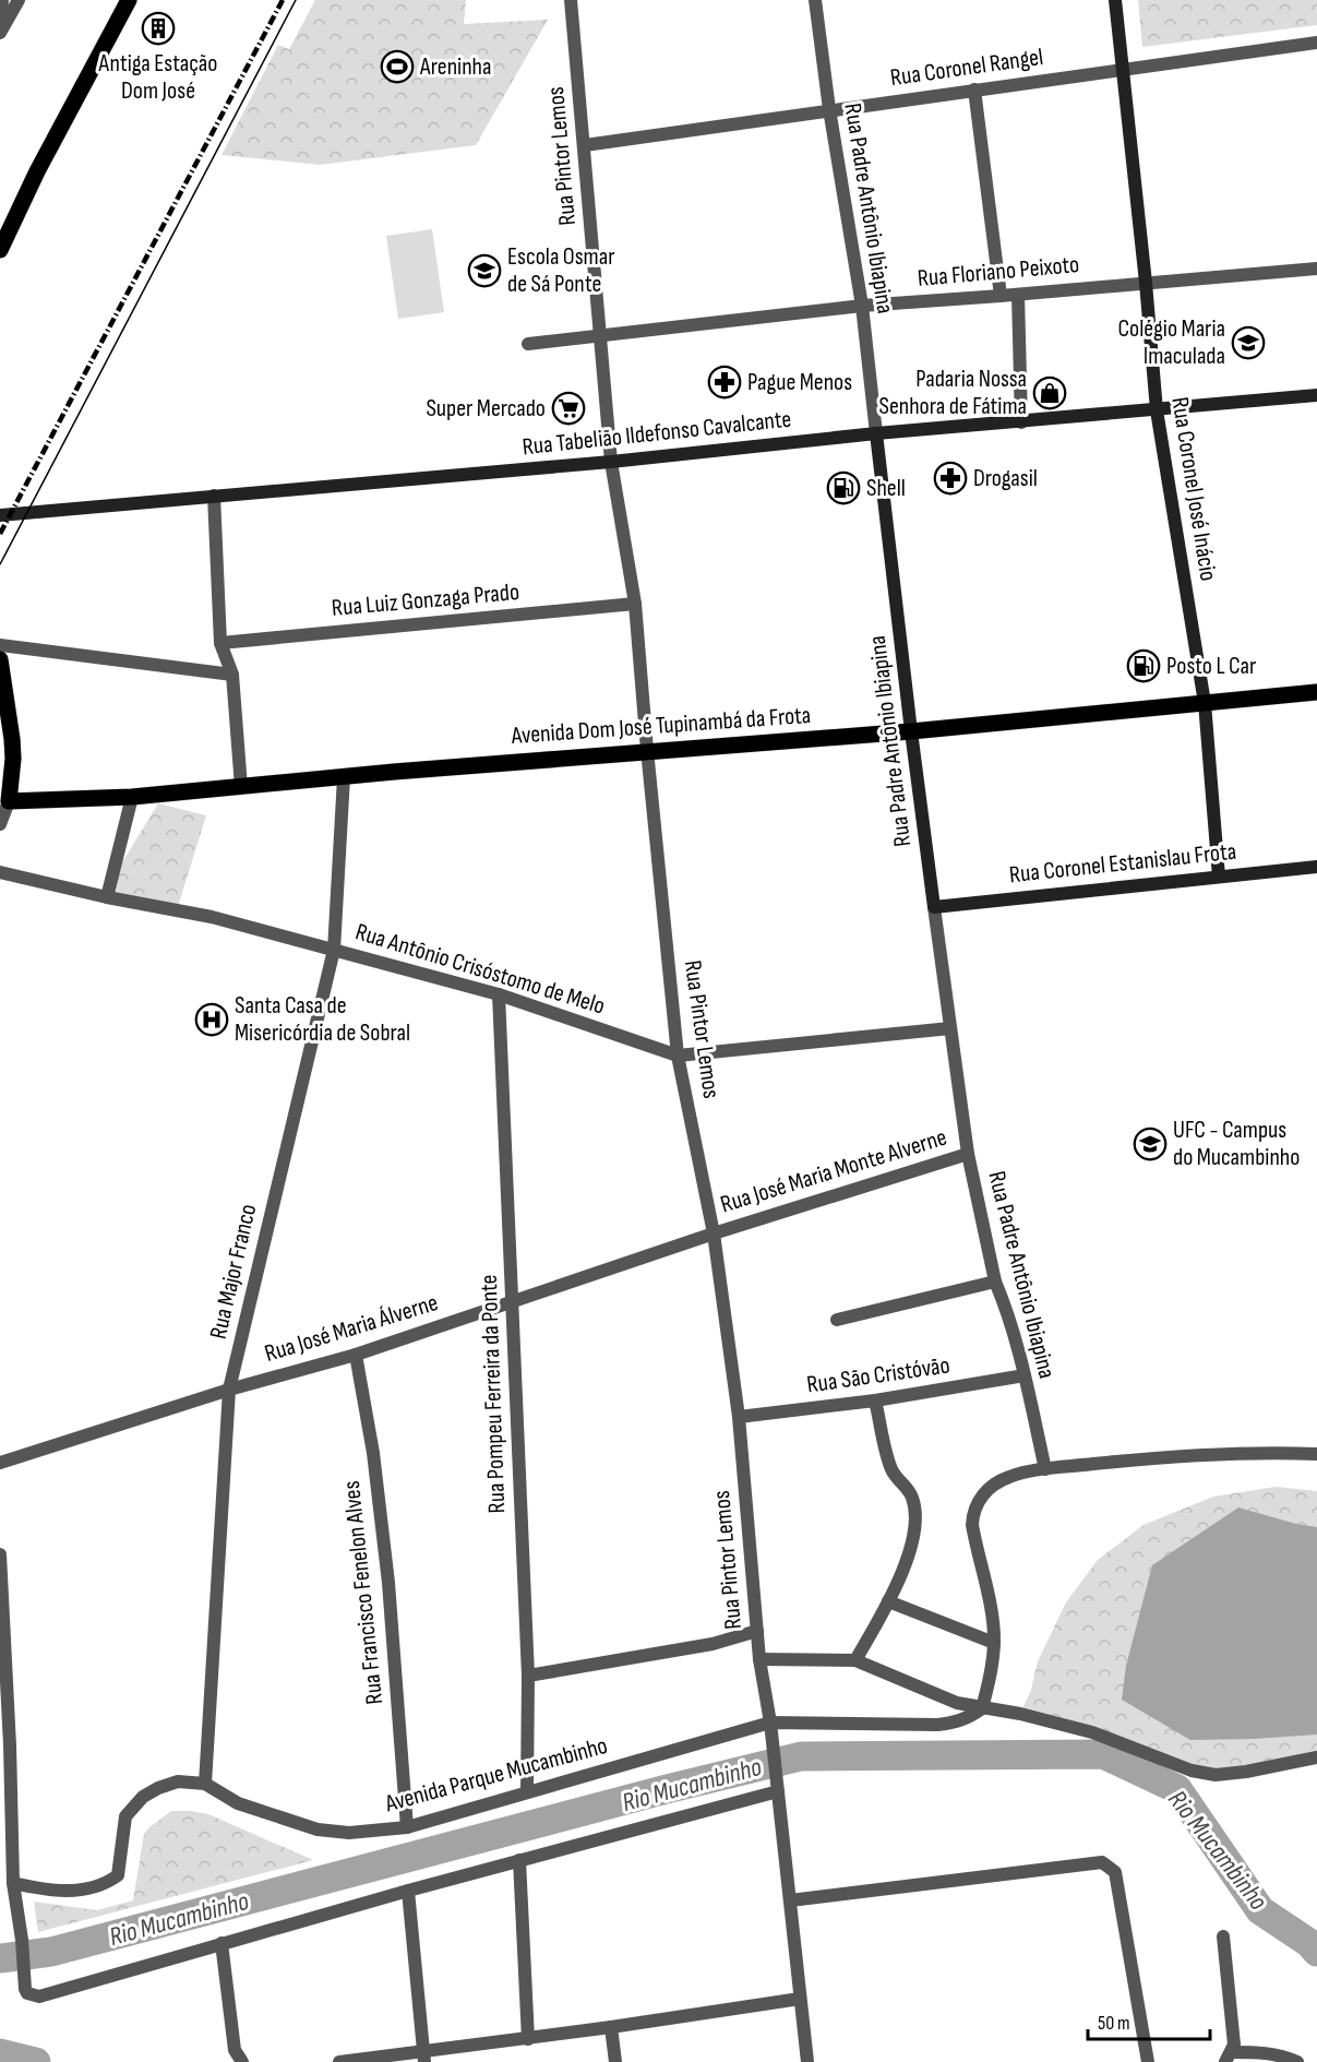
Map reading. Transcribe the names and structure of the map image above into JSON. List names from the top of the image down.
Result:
{
  "streets": {
    "main road": [
      "Rua Padre Antônio Ibiapina",
      "Rua Tabelião Ildefonso Cavalcante",
      "Rua Coronel José Inácio",
      "Avenida Dom José Tupinambá da Frota",
      "Rua Coronel Estanislau Frota"
    ],
    "street": [
      "Rua Coronel Rangel",
      "Rua Pintor Lemos",
      "Rua Floriano Peixoto",
      "Rua Luiz Gonzaga Prado",
      "Rua Antônio Crisóstomo de Melo",
      "Rua José Maria Monte Alverne",
      "Rua Major Franco",
      "Rua José Maria Álverne",
      "Rua São Cristóvão",
      "Rua Pompeu Ferreira da Ponte",
      "Rua Francisco Fenelon Alves",
      "Avenida Parque Mucambinho"
    ]
  },
  "crossings": [
    ["Rua Coronel Rangel", "Rua Pintor Lemos"],
    ["Rua Coronel Rangel", "Rua Padre Antônio Ibiapina"],
    ["Rua Coronel Rangel", "Rua Coronel José Inácio"],
    ["Rua Pintor Lemos", "Rua Floriano Peixoto"],
    ["Rua Pintor Lemos", "Rua Tabelião Ildefonso Cavalcante"],
    ["Rua Pintor Lemos", "Rua Luiz Gonzaga Prado"],
    ["Rua Pintor Lemos", "Avenida Dom José Tupinambá da Frota"],
    ["Rua Pintor Lemos", "Rua Antônio Crisóstomo de Melo"],
    ["Rua Pintor Lemos", "Rua José Maria Monte Alverne"],
    ["Rua Pintor Lemos", "Rua José Maria Álverne"],
    ["Rua Pintor Lemos", "Rua São Cristóvão"],
    ["Rua Pintor Lemos", "Avenida Parque Mucambinho"],
    ["Rua Padre Antônio Ibiapina", "Rua Floriano Peixoto"],
    ["Rua Padre Antônio Ibiapina", "Rua Tabelião Ildefonso Cavalcante"],
    ["Rua Padre Antônio Ibiapina", "Avenida Dom José Tupinambá da Frota"],
    ["Rua Padre Antônio Ibiapina", "Rua Coronel Estanislau Frota"],
    ["Rua Padre Antônio Ibiapina", "Rua Antônio Crisóstomo de Melo"],
    ["Rua Padre Antônio Ibiapina", "Rua José Maria Monte Alverne"],
    ["Rua Padre Antônio Ibiapina", "Rua São Cristóvão"],
    ["Rua Floriano Peixoto", "Rua Coronel José Inácio"],
    ["Rua Tabelião Ildefonso Cavalcante", "Rua Coronel José Inácio"],
    ["Rua Coronel José Inácio", "Avenida Dom José Tupinambá da Frota"],
    ["Rua Coronel José Inácio", "Rua Coronel Estanislau Frota"],
    ["Avenida Dom José Tupinambá da Frota", "Rua Major Franco"],
    ["Rua Antônio Crisóstomo de Melo", "Rua Major Franco"],
    ["Rua Antônio Crisóstomo de Melo", "Rua Pompeu Ferreira da Ponte"],
    ["Rua José Maria Monte Alverne", "Rua José Maria Álverne"],
    ["Rua Major Franco", "Rua José Maria Álverne"],
    ["Rua Major Franco", "Avenida Parque Mucambinho"],
    ["Rua José Maria Álverne", "Rua Pompeu Ferreira da Ponte"],
    ["Rua José Maria Álverne", "Rua Francisco Fenelon Alves"],
    ["Rua Pompeu Ferreira da Ponte", "Avenida Parque Mucambinho"],
    ["Rua Francisco Fenelon Alves", "Avenida Parque Mucambinho"]
  ],
  "water": ["Rio Mucambinho"],
  "places": {
    "building": ["Antiga Estação Dom José"],
    "sports": ["Areninha"],
    "school or university": ["Escola Osmar de Sá Ponte", "Colégio Maria Imaculada", "UFC - Campus do Mucambinho"],
    "pharmacy": ["Pague Menos", "Drogasil"],
    "shop": ["Padaria Nossa Senhora de Fátima"],
    "supermarket": ["Super Mercado"],
    "fuel station": ["Shell", "Posto L Car"],
    "hospital": ["Santa Casa de Misericórdia de Sobral"]
  },
  "scale_bar": "50 m"
}
